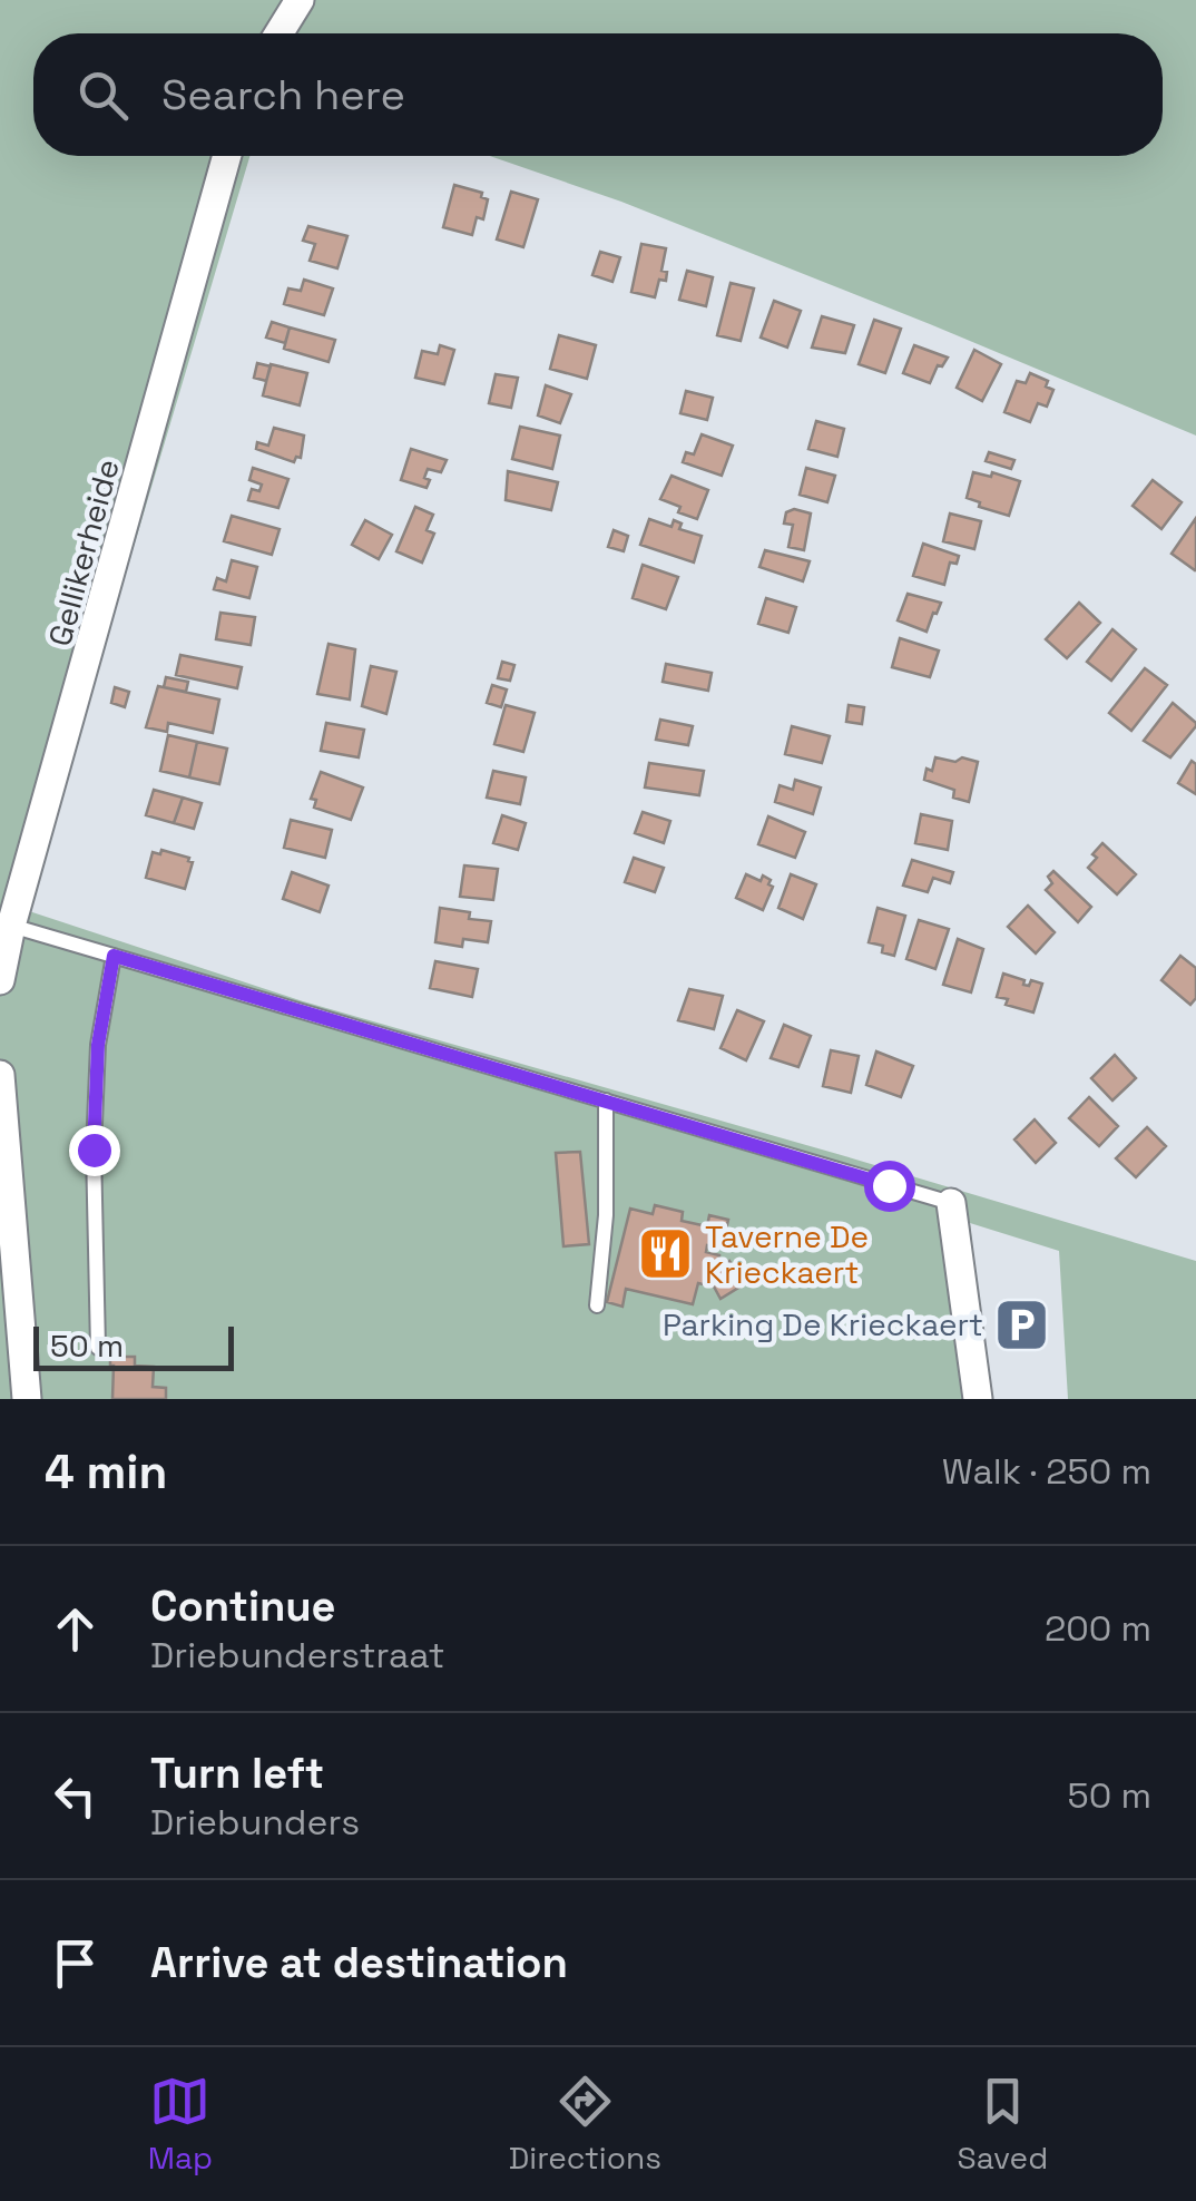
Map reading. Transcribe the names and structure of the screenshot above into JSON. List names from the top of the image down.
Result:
{
  "streets": {
    "street": ["Gellikerheide"]
  },
  "places": {
    "restaurant": ["Taverne De Krieckaert"],
    "parking": ["Parking De Krieckaert"]
  },
  "scale_bar": "50 m",
  "page": {
    "search": "Search here",
    "scale": "50 m",
    "heading": ["4 min", "Walk · 250 m"],
    "list": [
      ["Continue", "Driebunderstraat", "200 m"],
      ["Turn left", "Driebunders", "50 m"],
      "Arrive at destination"
    ],
    "nav": ["Map", "Directions", "Saved"]
  }
}
